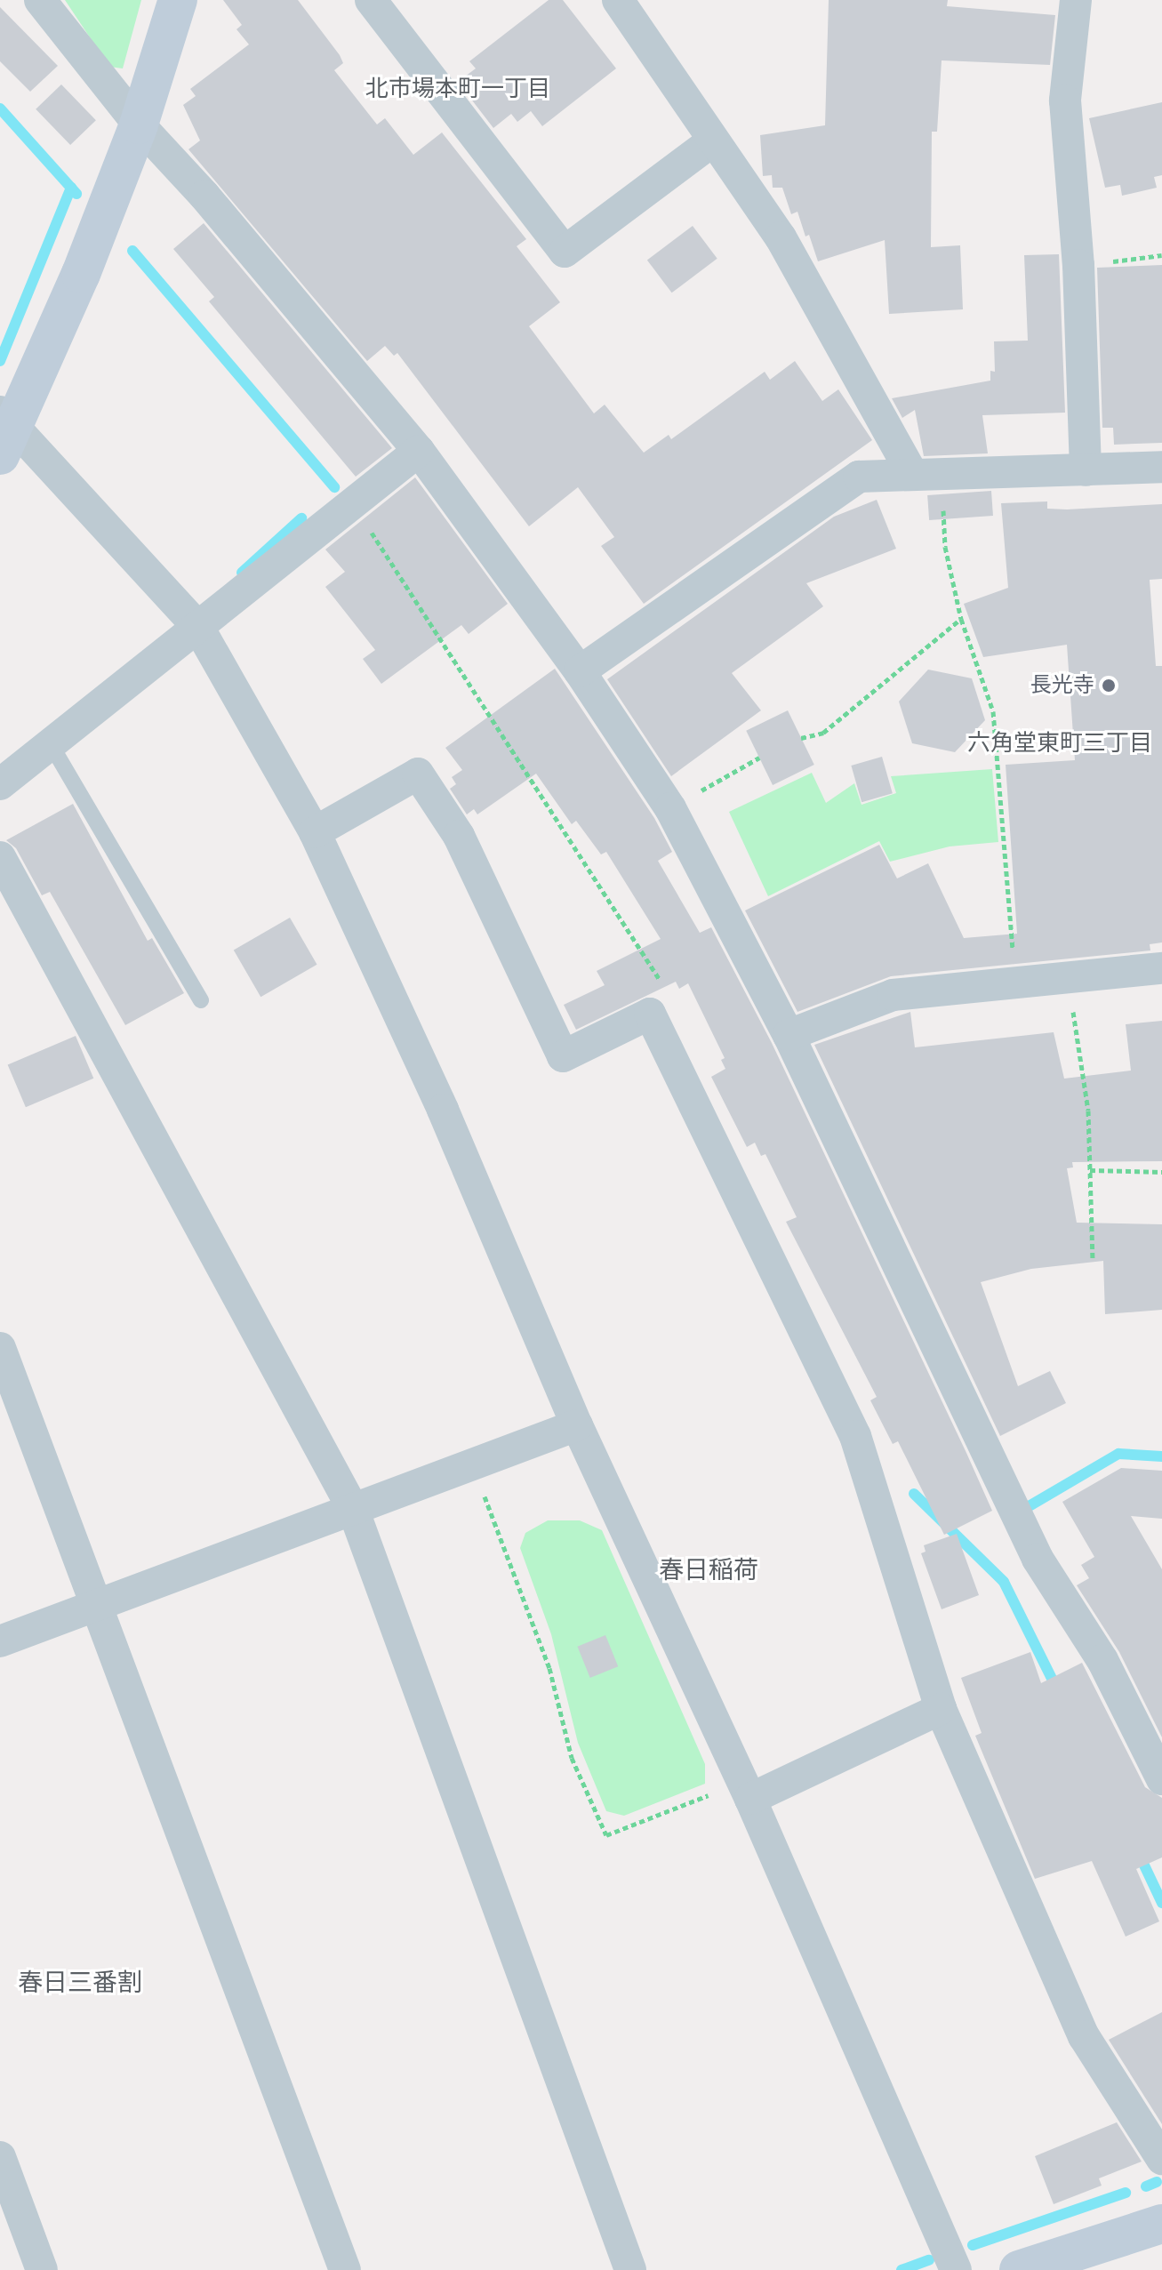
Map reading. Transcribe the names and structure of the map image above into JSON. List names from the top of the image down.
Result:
{
  "districts": [
    "北市場本町一丁目",
    "六角堂東町三丁目",
    "春日稲荷",
    "春日三番割"
  ],
  "places": ["長光寺"]
}
